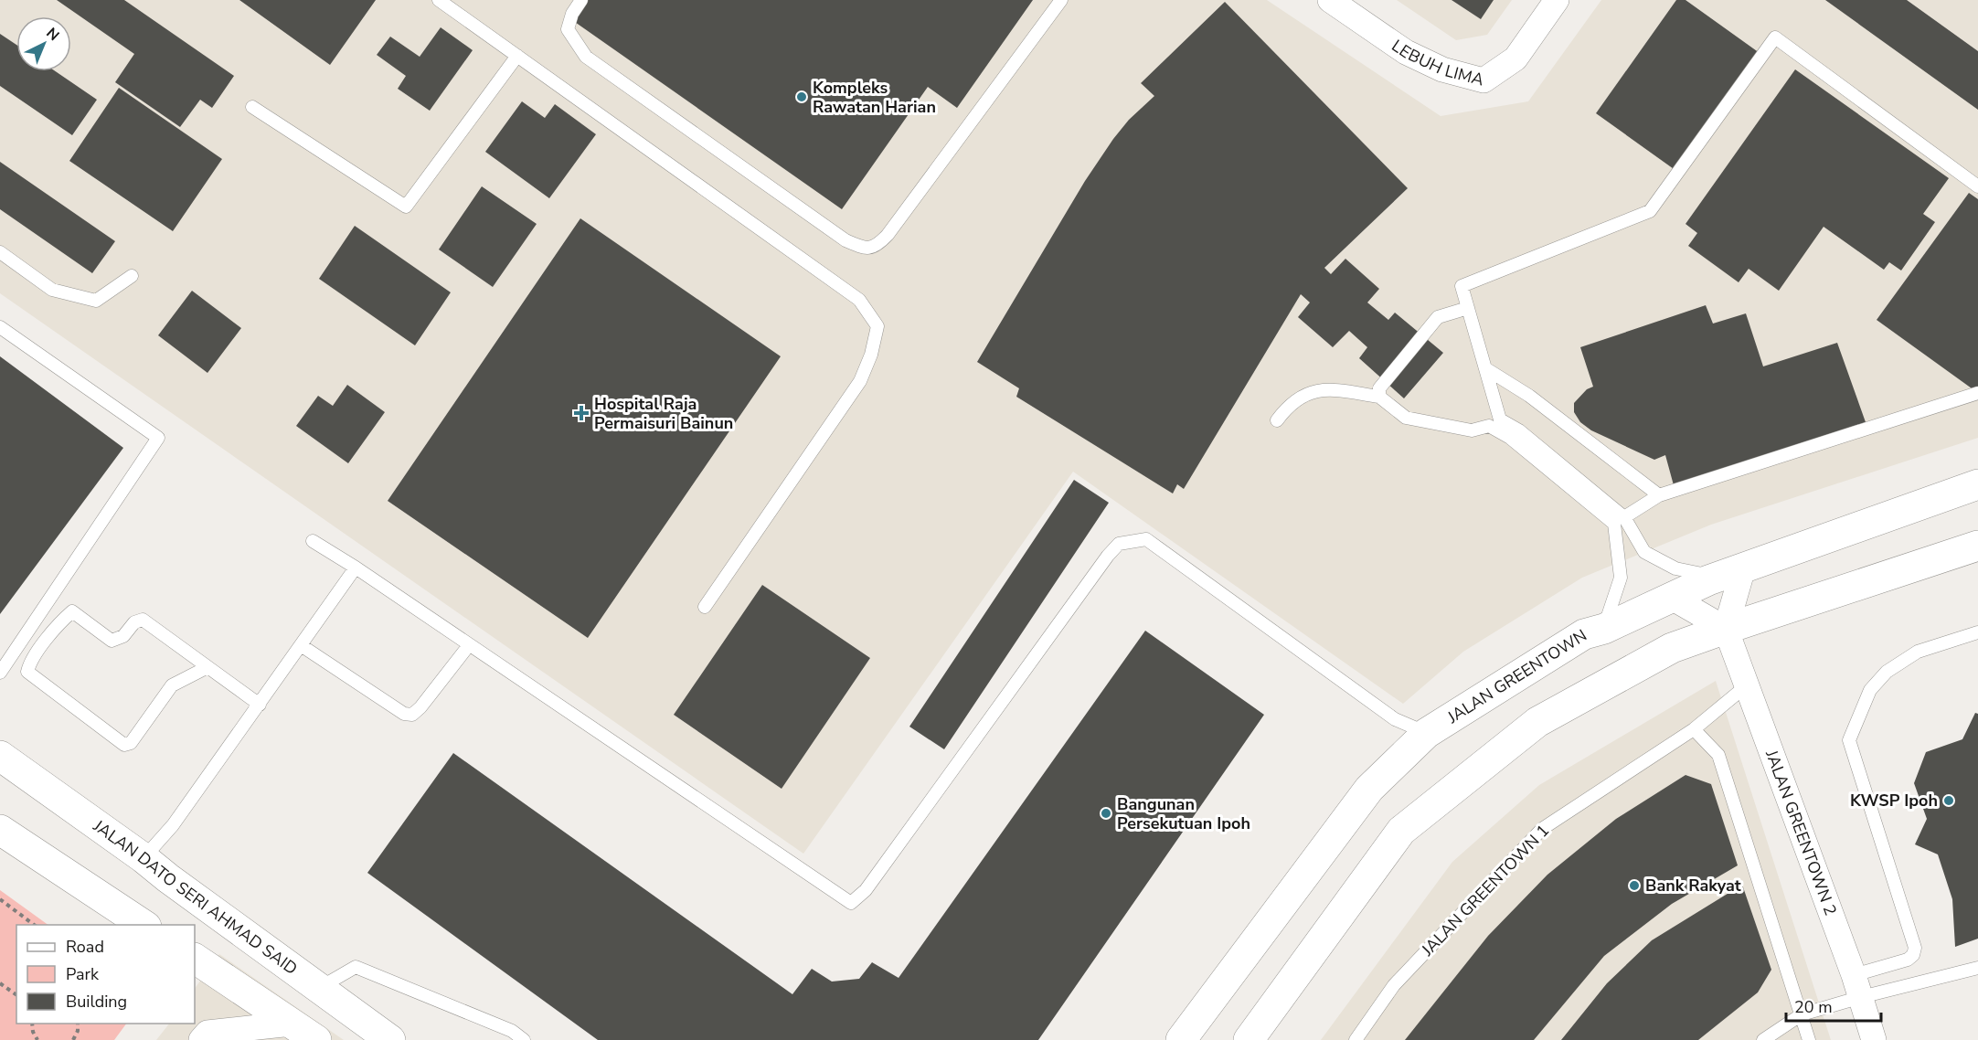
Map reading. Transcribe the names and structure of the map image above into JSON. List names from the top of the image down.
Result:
{
  "streets": {
    "main road": ["JALAN GREENTOWN", "JALAN DATO SERI AHMAD SAID"],
    "street": ["LEBUH LIMA", "JALAN GREENTOWN 2"],
    "lane": ["JALAN GREENTOWN 1"]
  },
  "crossings": [
    ["JALAN GREENTOWN 2", "JALAN GREENTOWN 1"]
  ],
  "places": {
    "other": [
      "Kompleks Rawatan Harian",
      "KWSP Ipoh",
      "Bangunan Persekutuan Ipoh",
      "Bank Rakyat"
    ],
    "health": ["Hospital Raja Permaisuri Bainun"]
  },
  "legend": ["Road", "Park", "Building"],
  "scale_bar": "20 m",
  "north": "top right"
}
